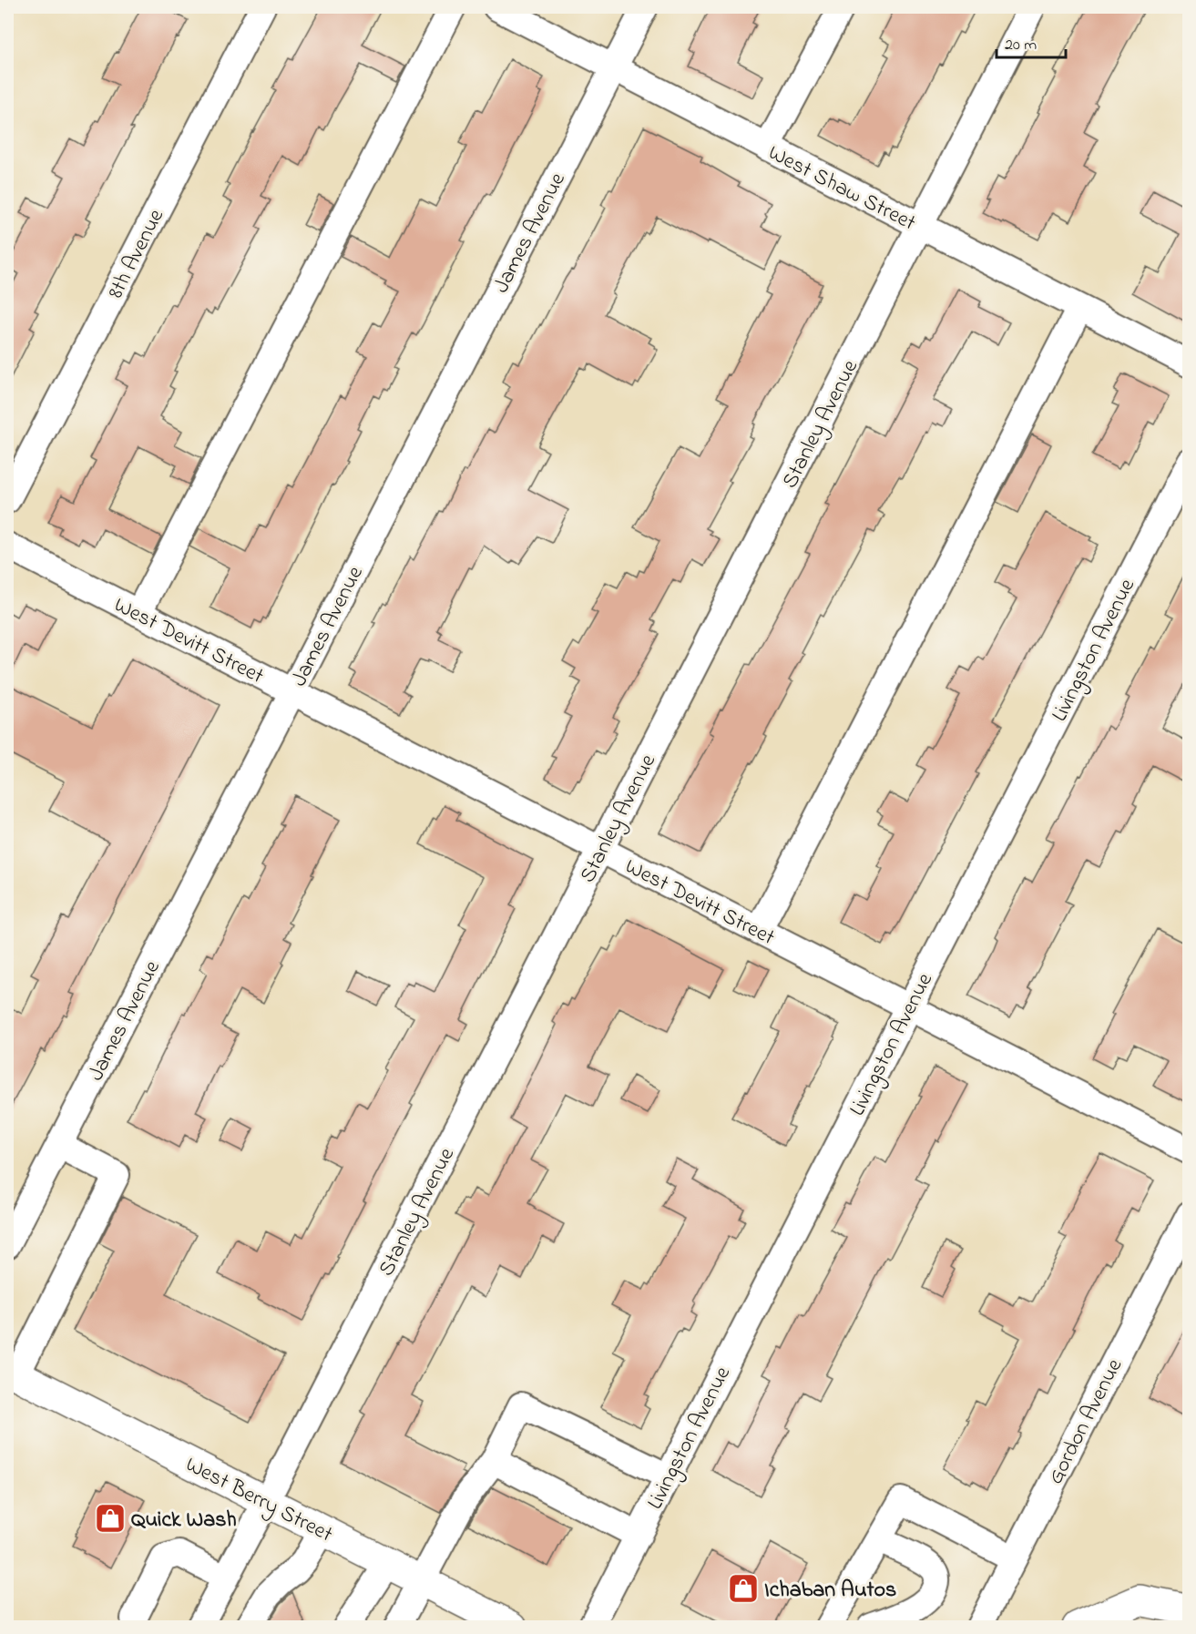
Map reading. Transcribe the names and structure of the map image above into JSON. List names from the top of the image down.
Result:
{
  "streets": {
    "main road": ["West Berry Street"],
    "street": [
      "West Shaw Street",
      "James Avenue",
      "8th Avenue",
      "Stanley Avenue",
      "West Devitt Street",
      "Livingston Avenue",
      "Gordon Avenue"
    ]
  },
  "crossings": [
    ["West Shaw Street", "James Avenue"],
    ["West Shaw Street", "Stanley Avenue"],
    ["James Avenue", "West Devitt Street"],
    ["Stanley Avenue", "West Devitt Street"],
    ["Stanley Avenue", "West Berry Street"],
    ["West Devitt Street", "Livingston Avenue"]
  ],
  "places": {
    "shop": ["Quick Wash", "Ichaban Autos"]
  },
  "scale_bar": "20 m"
}
